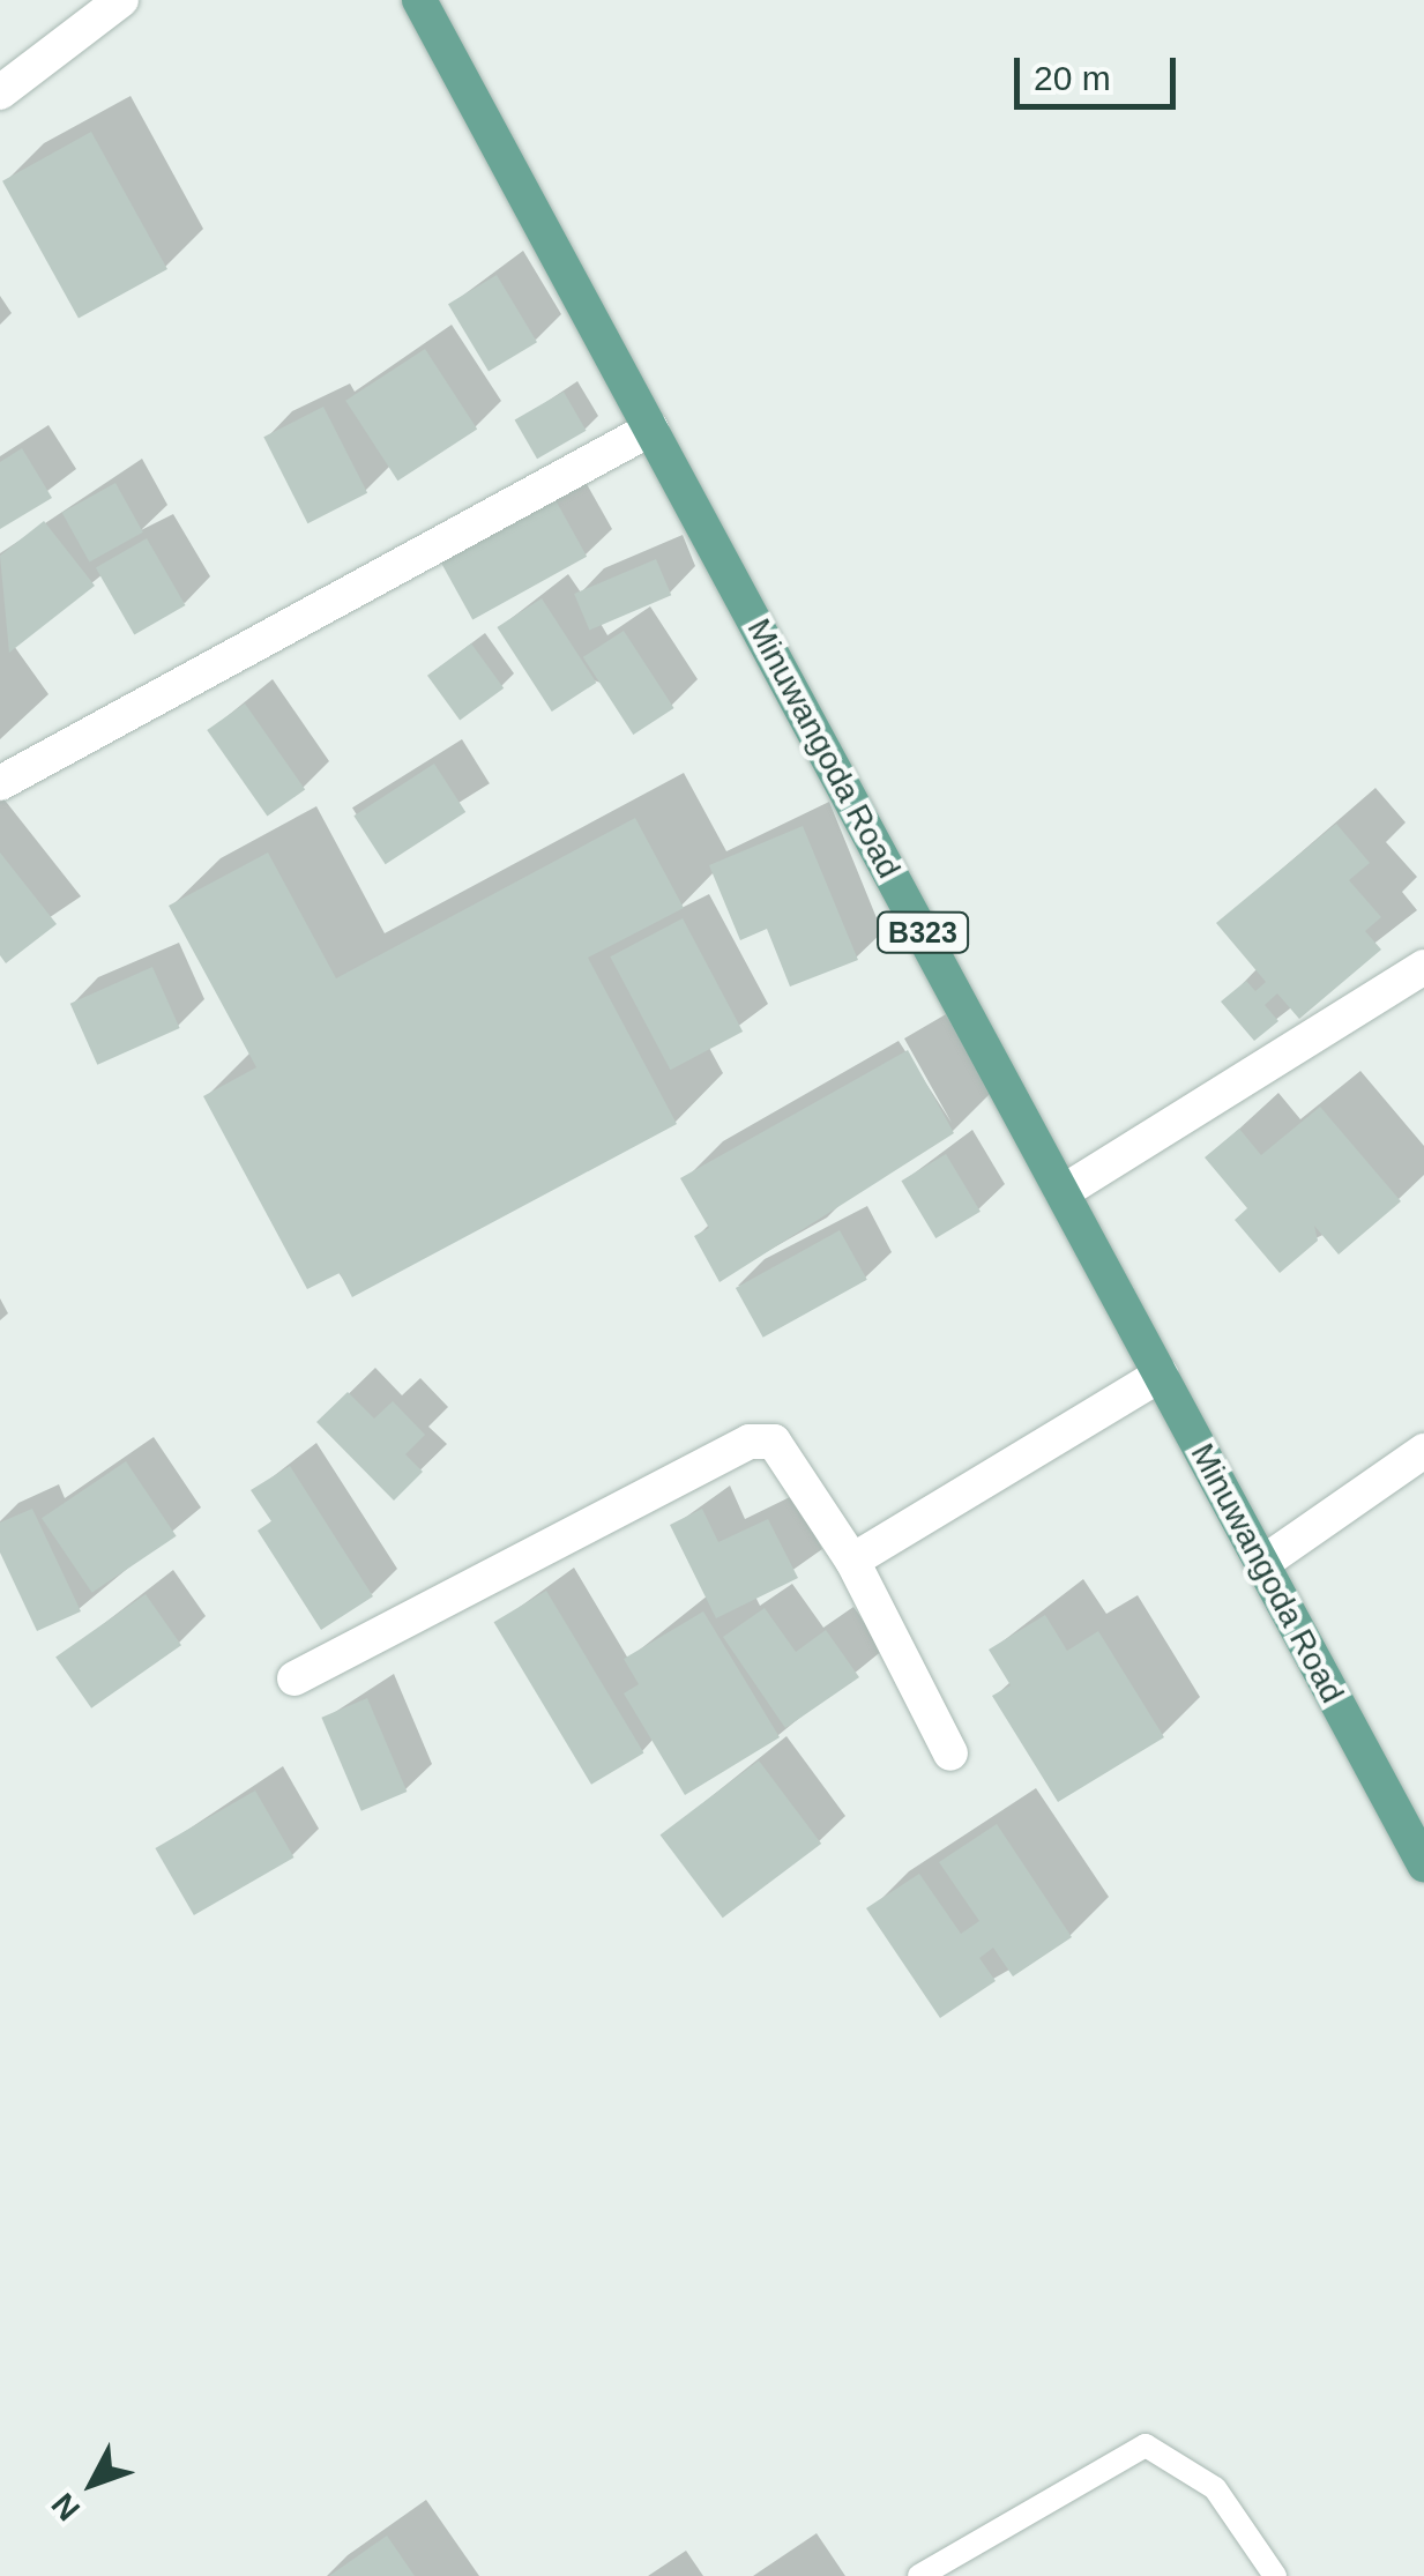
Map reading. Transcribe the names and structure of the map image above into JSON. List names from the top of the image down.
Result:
{
  "streets": {
    "main road": ["Minuwangoda Road", "B323"]
  },
  "scale_bar": "20 m",
  "north": "bottom left"
}
